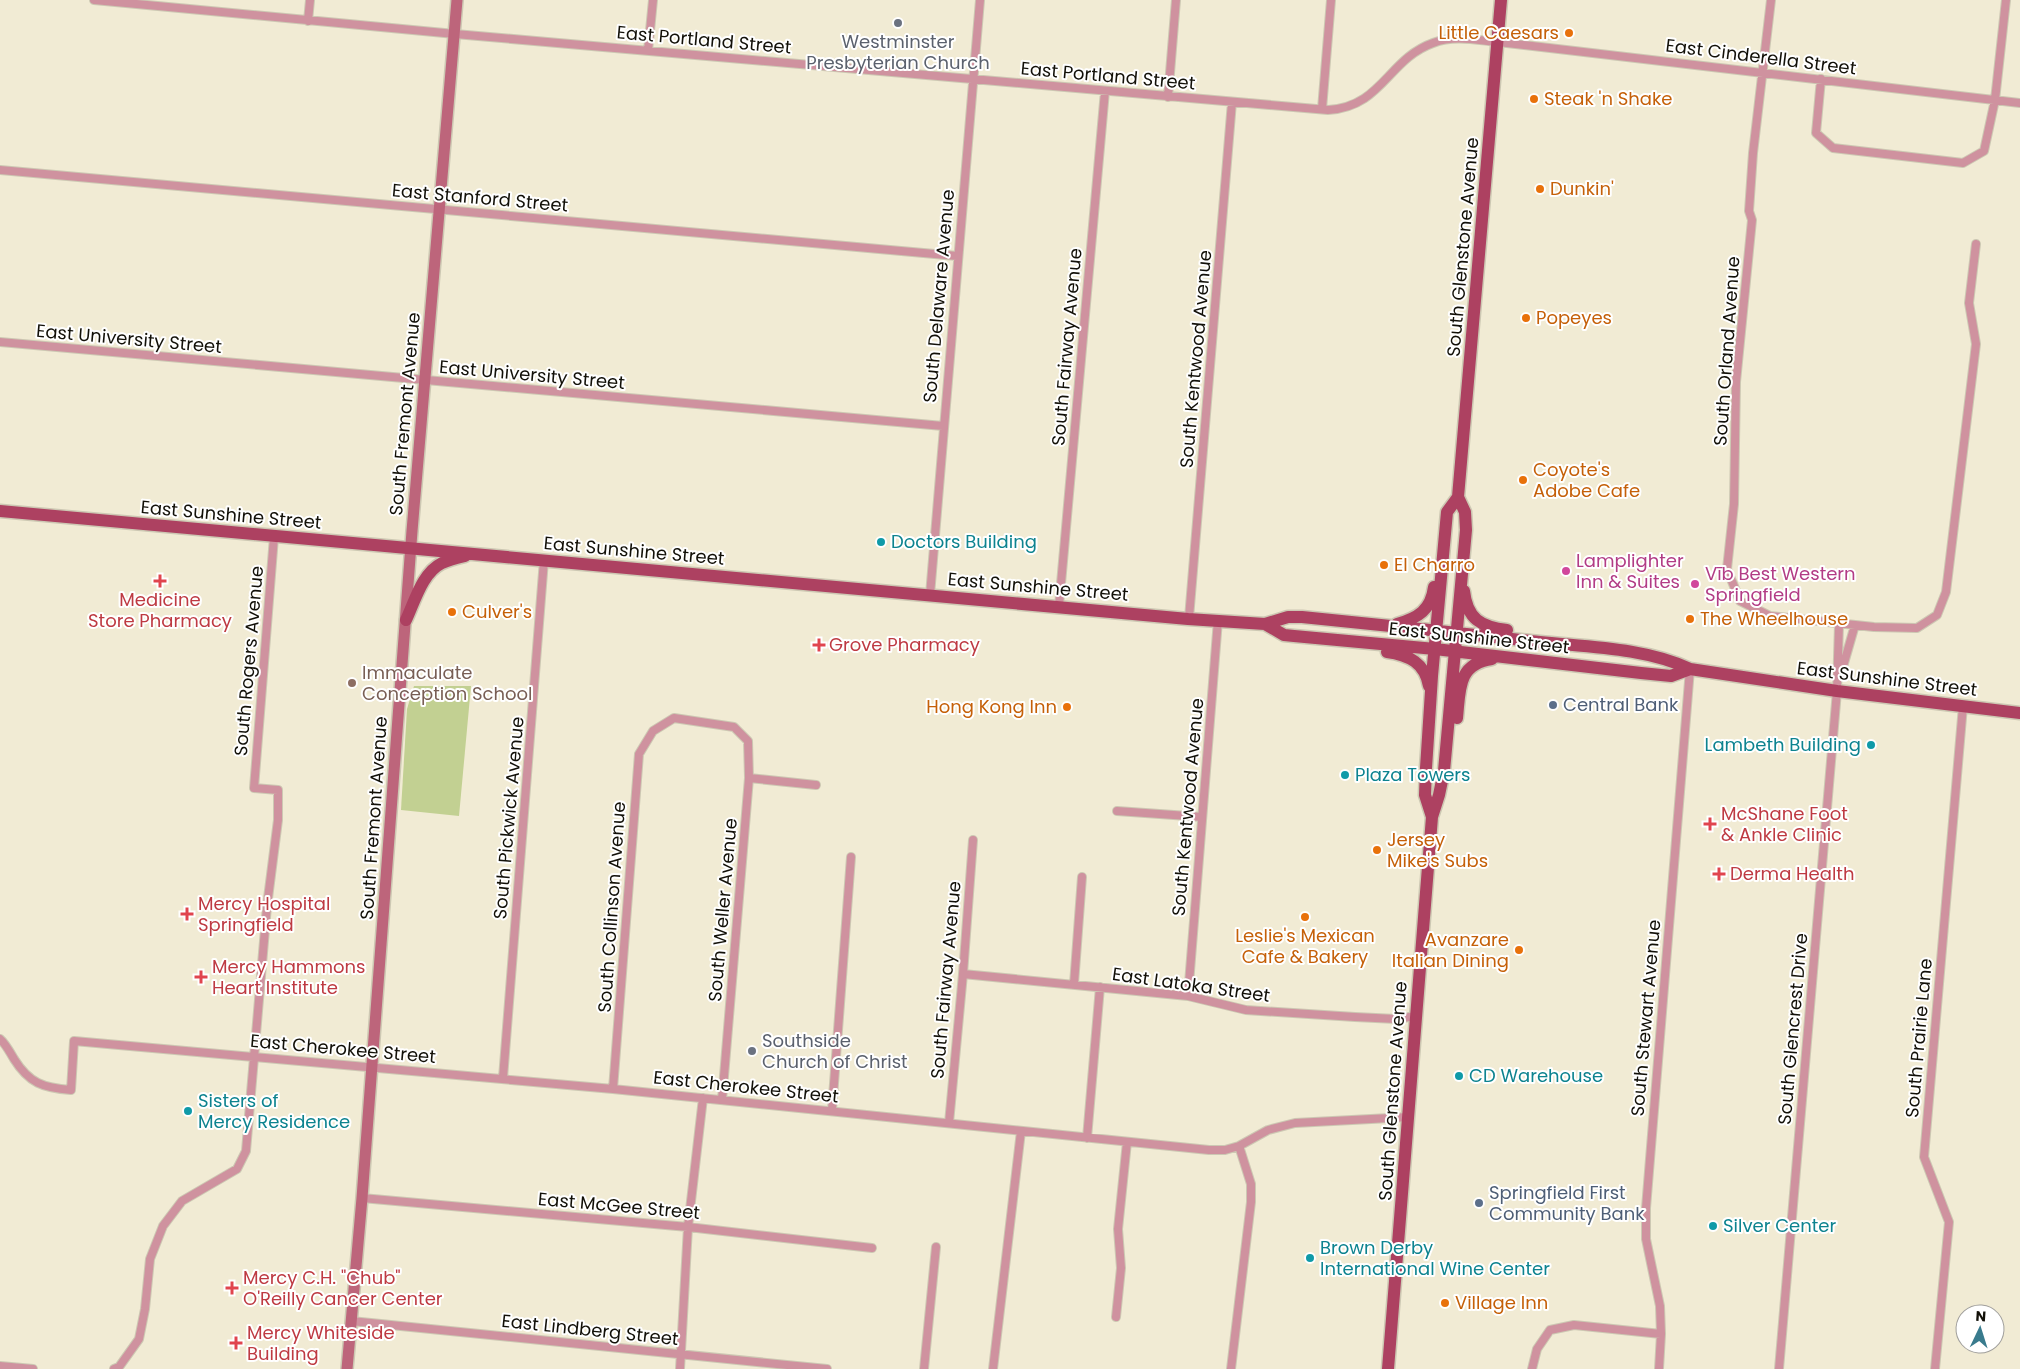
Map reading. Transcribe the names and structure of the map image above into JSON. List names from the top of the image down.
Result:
{
  "streets": {
    "main road": ["South Glenstone Avenue", "South Fremont Avenue", "East Sunshine Street"],
    "street": [
      "East Portland Street",
      "East Cinderella Street",
      "East Stanford Street",
      "South Delaware Avenue",
      "East University Street",
      "South Fairway Avenue",
      "South Orland Avenue",
      "South Kentwood Avenue",
      "South Rogers Avenue",
      "South Pickwick Avenue",
      "South Collinson Avenue",
      "South Weller Avenue",
      "East Latoka Street",
      "South Stewart Avenue",
      "South Glencrest Drive",
      "South Prairie Lane",
      "East Cherokee Street",
      "East McGee Street",
      "East Lindberg Street"
    ]
  },
  "crossings": [
    ["East Portland Street", "East Cinderella Street"],
    ["East Portland Street", "South Glenstone Avenue"],
    ["East Portland Street", "South Delaware Avenue"],
    ["East Portland Street", "South Fairway Avenue"],
    ["East Portland Street", "South Kentwood Avenue"],
    ["East Portland Street", "South Fremont Avenue"],
    ["East Cinderella Street", "South Glenstone Avenue"],
    ["East Cinderella Street", "South Orland Avenue"],
    ["East Stanford Street", "South Delaware Avenue"],
    ["East Stanford Street", "South Fremont Avenue"],
    ["South Glenstone Avenue", "East Sunshine Street"],
    ["South Glenstone Avenue", "East Latoka Street"],
    ["South Glenstone Avenue", "East Cherokee Street"],
    ["South Delaware Avenue", "East University Street"],
    ["South Delaware Avenue", "East Sunshine Street"],
    ["East University Street", "South Fremont Avenue"],
    ["South Fairway Avenue", "East Sunshine Street"],
    ["South Fairway Avenue", "East Latoka Street"],
    ["South Fairway Avenue", "East Cherokee Street"],
    ["South Kentwood Avenue", "East Sunshine Street"],
    ["South Kentwood Avenue", "East Latoka Street"],
    ["South Fremont Avenue", "East Sunshine Street"],
    ["South Fremont Avenue", "East Cherokee Street"],
    ["South Fremont Avenue", "East McGee Street"],
    ["South Fremont Avenue", "East Lindberg Street"],
    ["East Sunshine Street", "South Rogers Avenue"],
    ["East Sunshine Street", "South Pickwick Avenue"],
    ["East Sunshine Street", "South Stewart Avenue"],
    ["East Sunshine Street", "South Glencrest Drive"],
    ["East Sunshine Street", "South Prairie Lane"],
    ["South Rogers Avenue", "East Cherokee Street"],
    ["South Pickwick Avenue", "East Cherokee Street"],
    ["South Collinson Avenue", "South Weller Avenue"],
    ["South Collinson Avenue", "East Cherokee Street"],
    ["South Weller Avenue", "East Cherokee Street"]
  ],
  "places": {
    "other": [
      "Westminster Presbyterian Church",
      "Little Caesars",
      "Steak 'n Shake",
      "Dunkin'",
      "Popeyes",
      "Coyote's Adobe Cafe",
      "Doctors Building",
      "El Charro",
      "Lamplighter Inn & Suites",
      "Vīb Best Western Springfield",
      "Culver's",
      "The Wheelhouse",
      "Immaculate Conception School",
      "Central Bank",
      "Hong Kong Inn",
      "Lambeth Building",
      "Plaza Towers",
      "Jersey Mike's Subs",
      "Leslie's Mexican Cafe & Bakery",
      "Avanzare Italian Dining",
      "Southside Church of Christ",
      "CD Warehouse",
      "Sisters of Mercy Residence",
      "Springfield First Community Bank",
      "Silver Center",
      "Brown Derby International Wine Center",
      "Village Inn"
    ],
    "health": [
      "Medicine Store Pharmacy",
      "Grove Pharmacy",
      "McShane Foot & Ankle Clinic",
      "Derma Health",
      "Mercy Hospital Springfield",
      "Mercy Hammons Heart Institute",
      "Mercy C.H. \"Chub\" O'Reilly Cancer Center",
      "Mercy Whiteside Building"
    ]
  },
  "north": "top"
}
